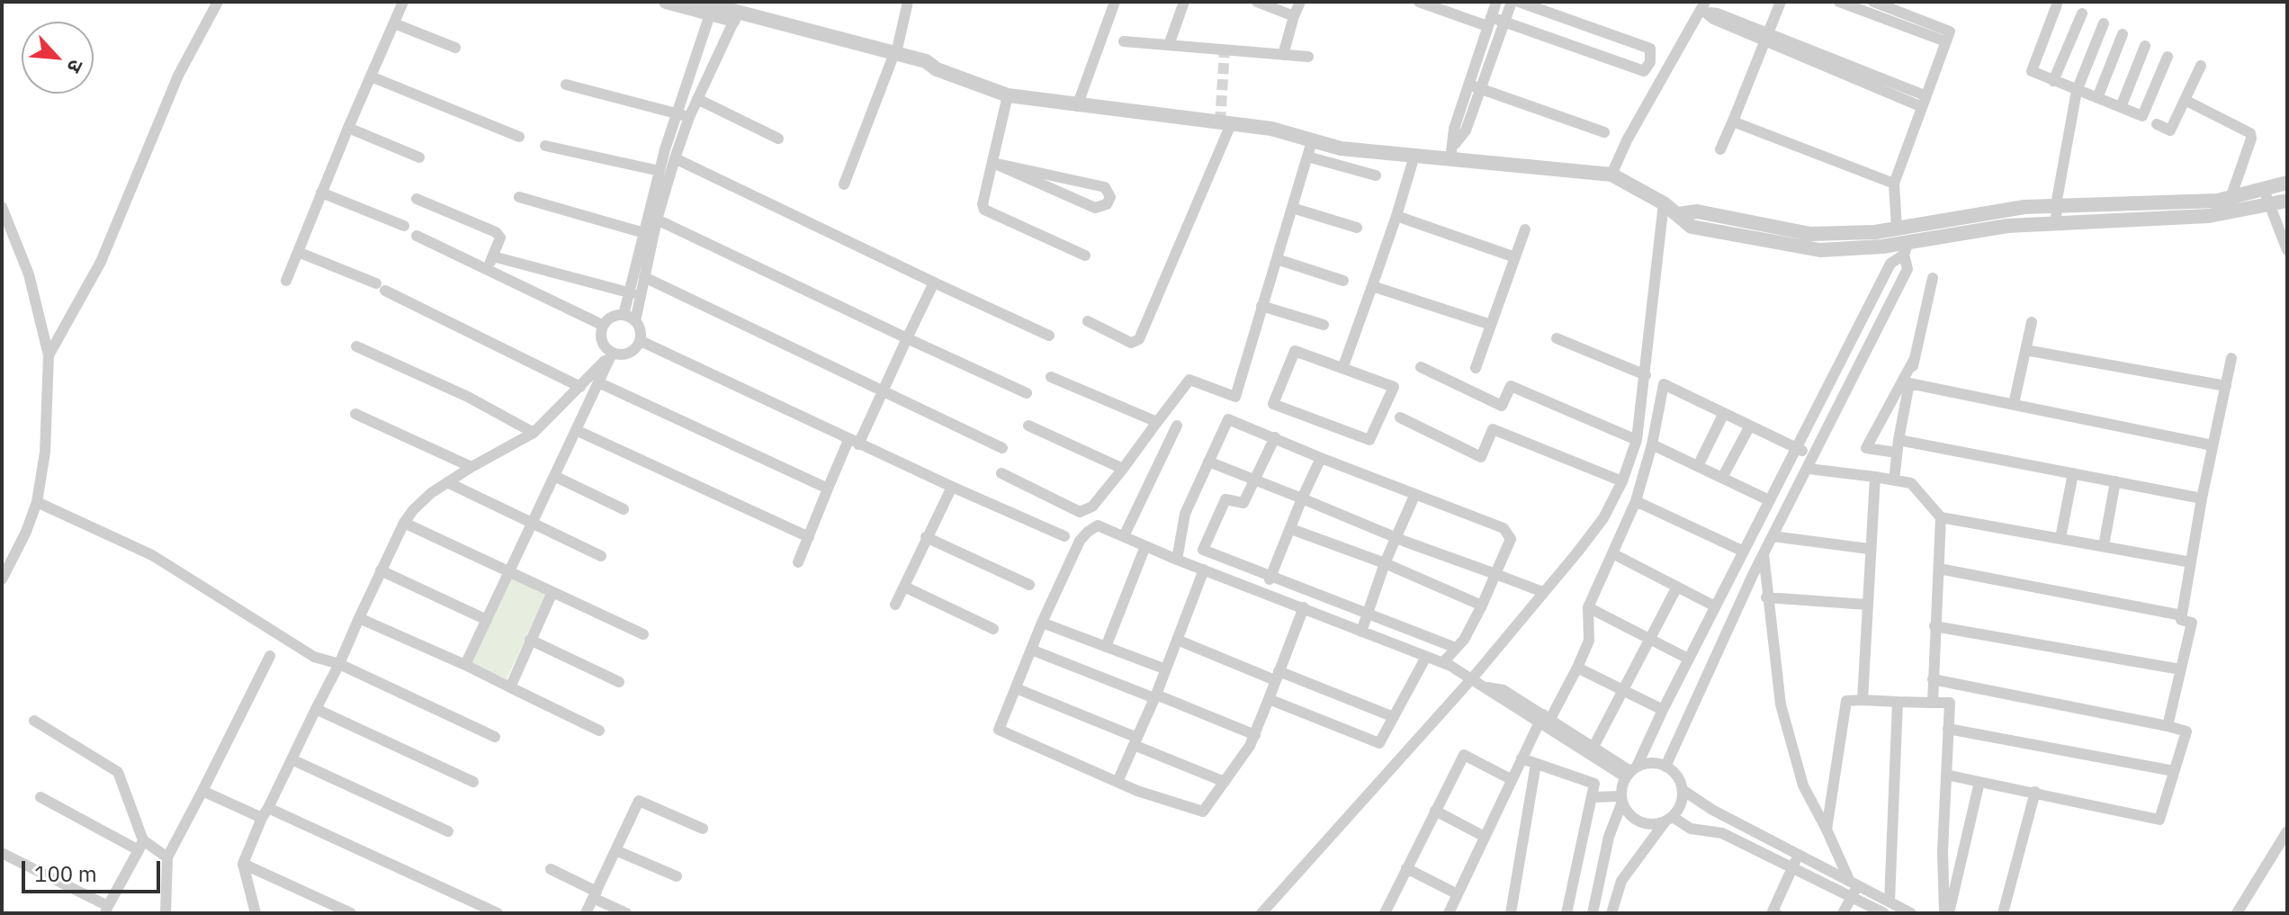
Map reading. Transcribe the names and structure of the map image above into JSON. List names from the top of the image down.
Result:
{
  "scale_bar": "100 m",
  "north": "bottom right"
}
